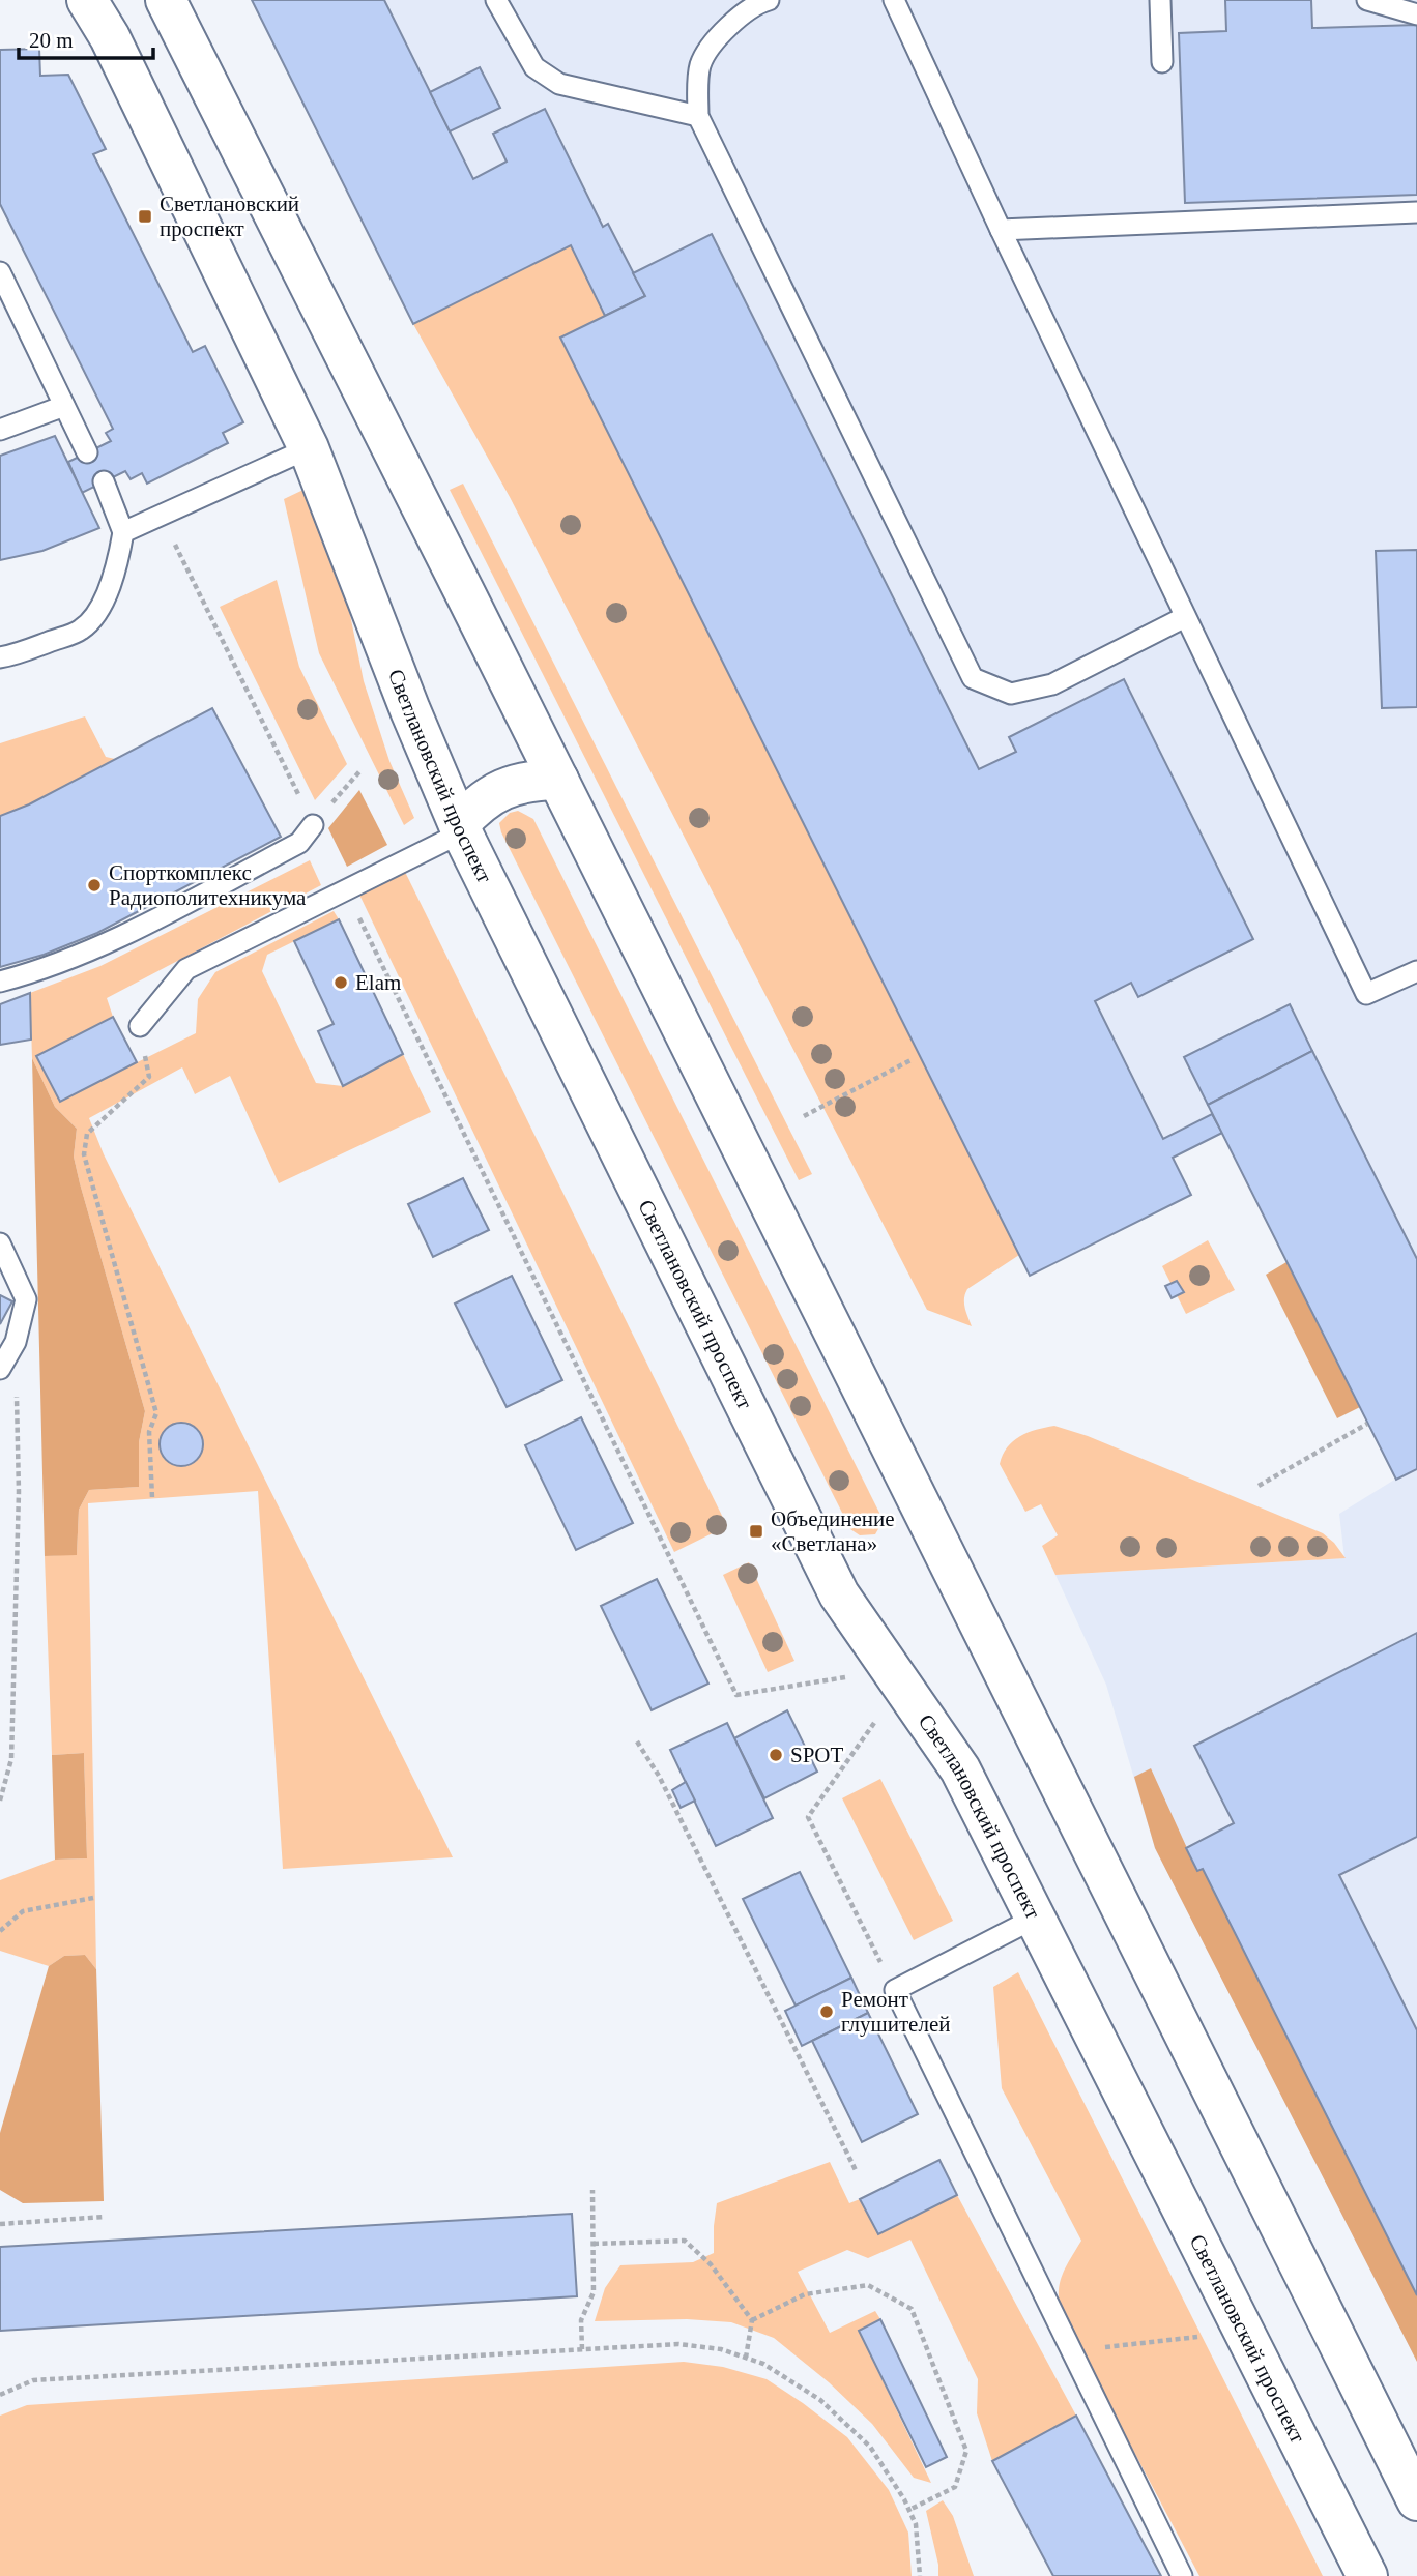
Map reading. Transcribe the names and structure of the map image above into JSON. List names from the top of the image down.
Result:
{
  "streets": {
    "main road": ["Светлановский проспект"]
  },
  "places": {
    "transit": ["Светлановский проспект", "Объединение «Светлана»"],
    "other": [
      "Спорткомплекс Радиополитехникума",
      "Elam",
      "SPOT",
      "Ремонт глушителей"
    ]
  },
  "scale_bar": "20 m"
}
